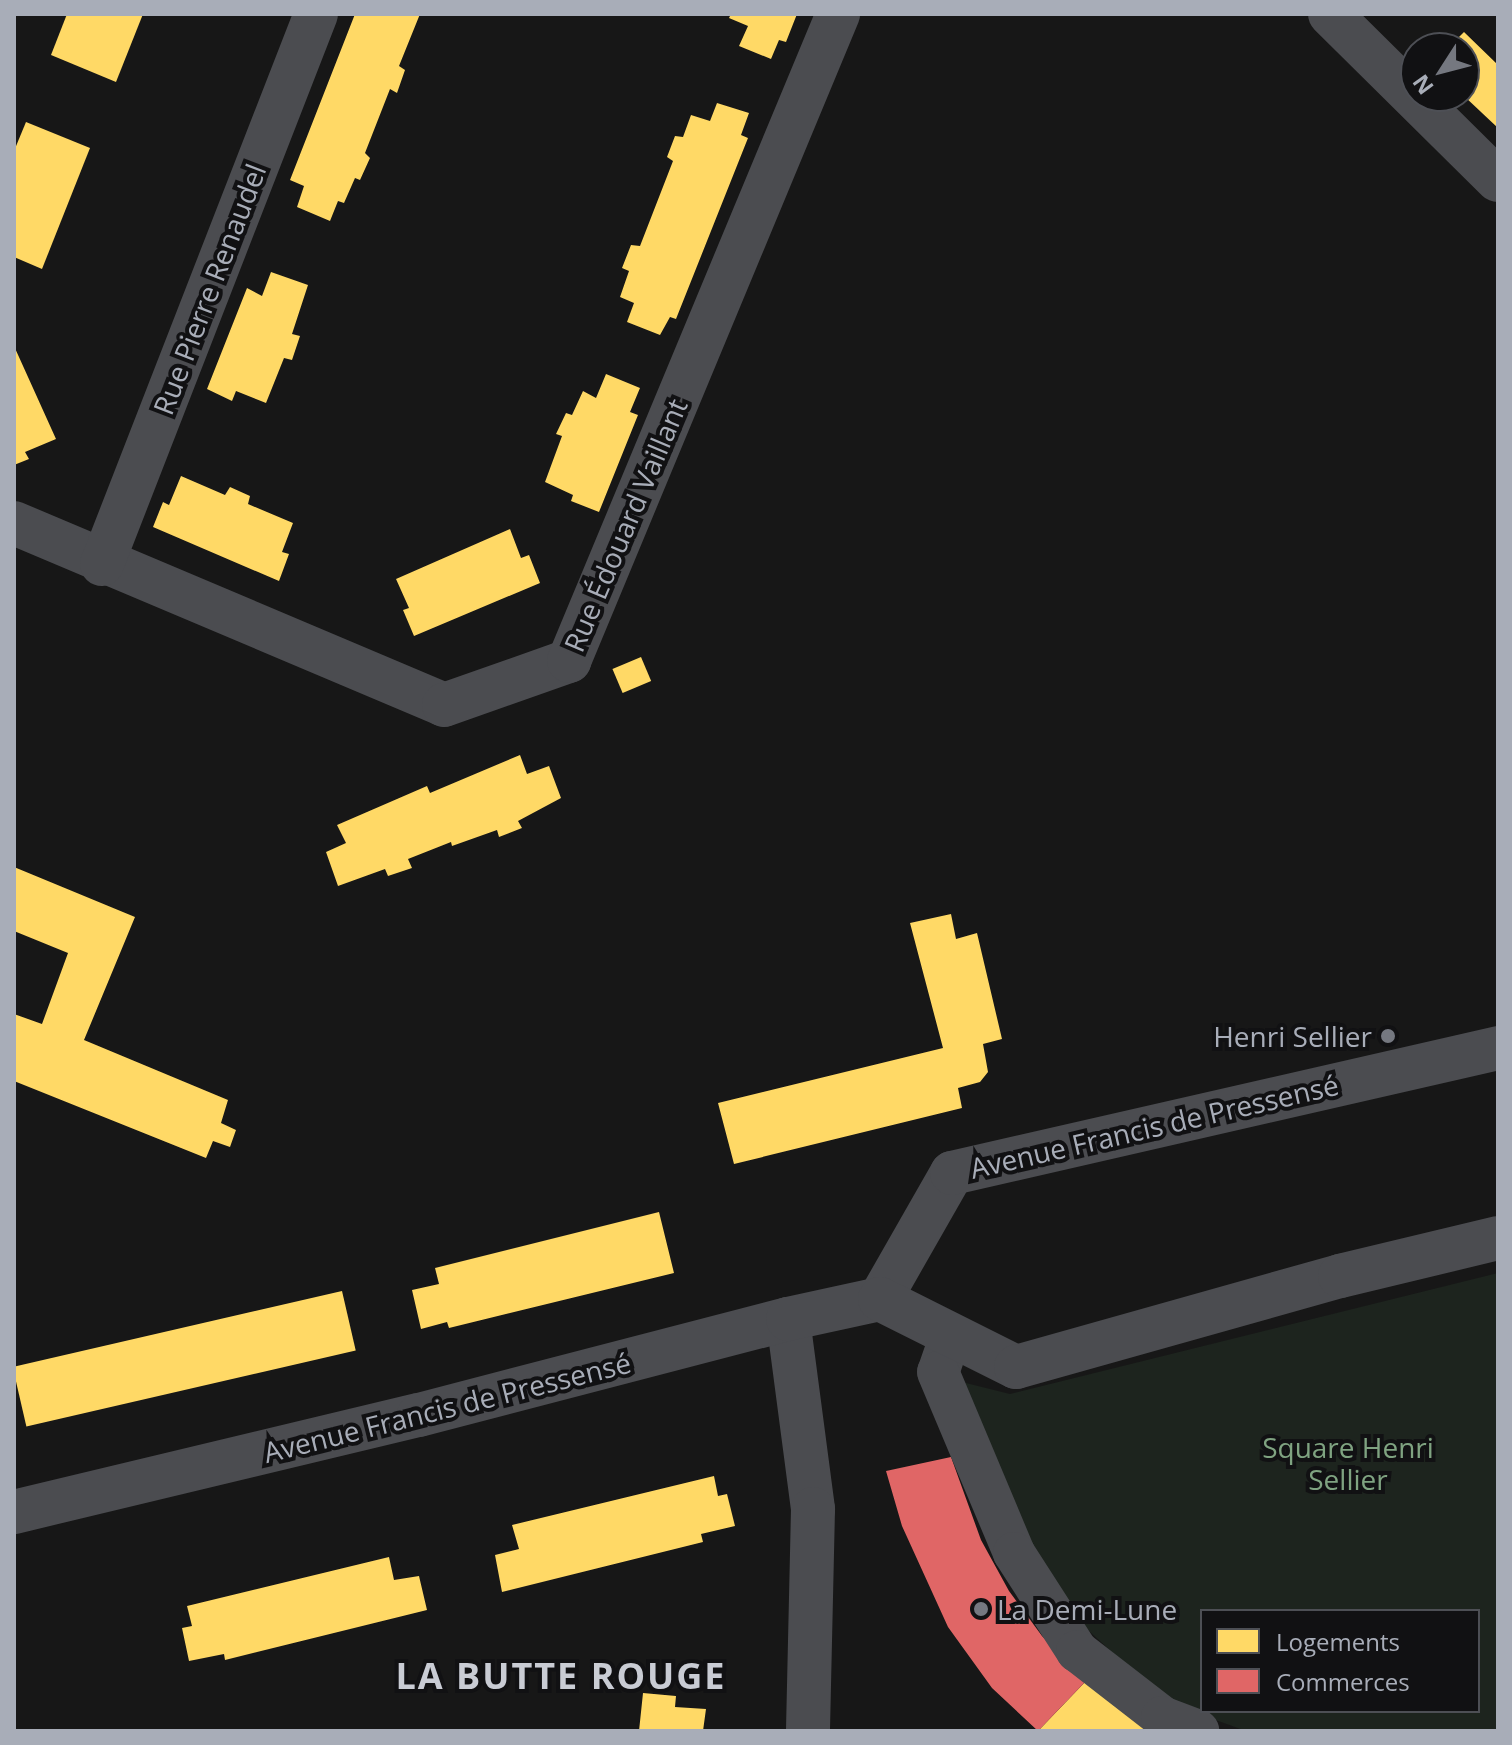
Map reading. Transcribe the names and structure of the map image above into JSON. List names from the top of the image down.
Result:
{
  "streets": {
    "street": ["Rue Pierre Renaudel", "Rue Édouard Vaillant", "Avenue Francis de Pressensé"]
  },
  "crossings": [
    ["Rue Pierre Renaudel", "Rue Édouard Vaillant"]
  ],
  "districts": ["LA BUTTE ROUGE"],
  "parks": ["Square Henri Sellier"],
  "places": ["Henri Sellier", "La Demi-Lune"],
  "legend": ["Logements", "Commerces"],
  "north": "bottom left"
}
